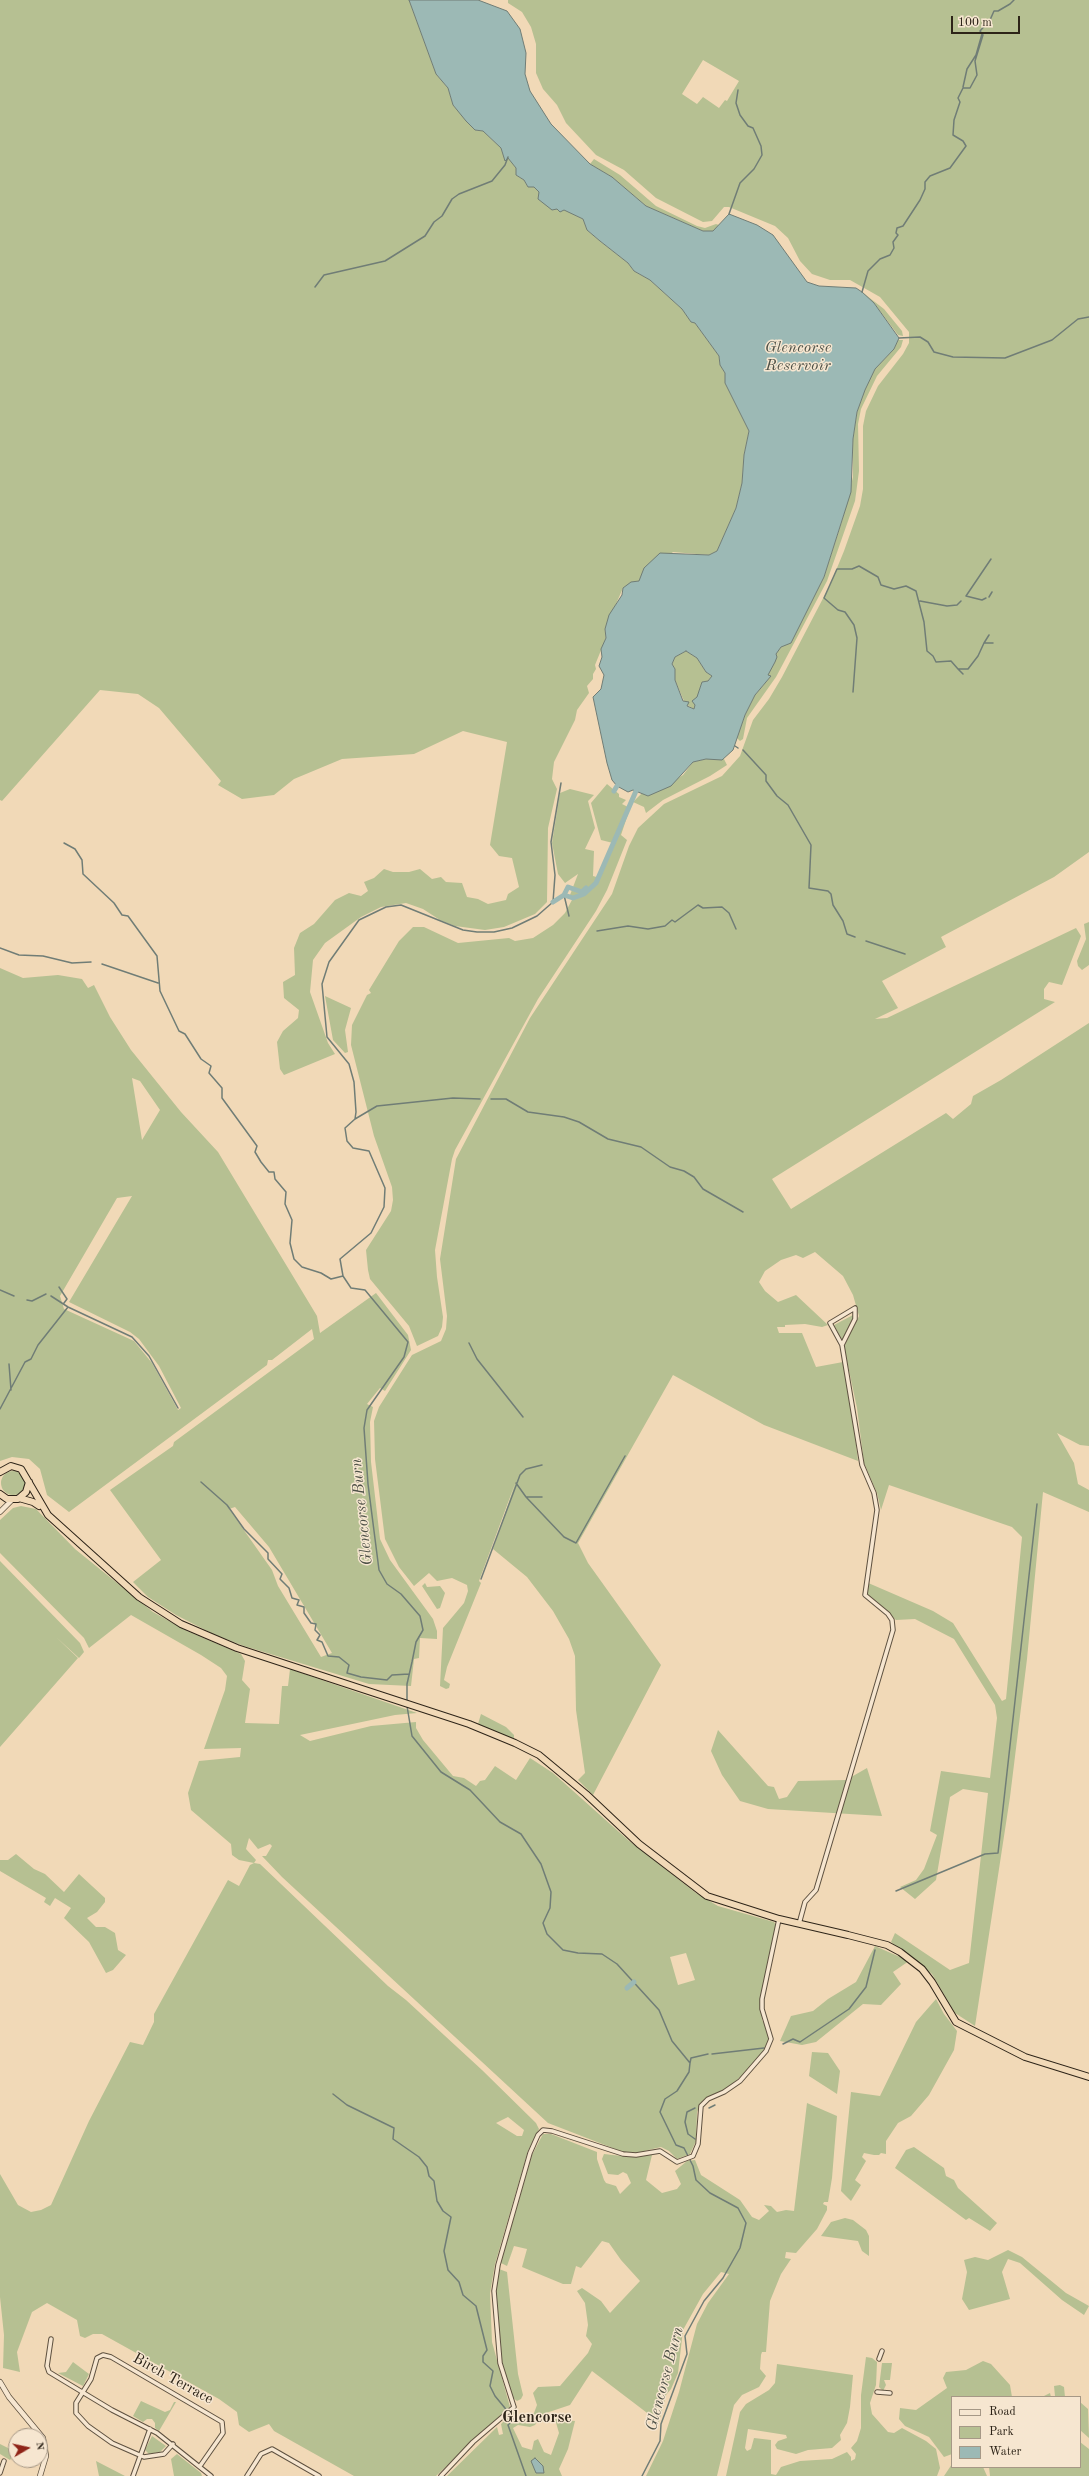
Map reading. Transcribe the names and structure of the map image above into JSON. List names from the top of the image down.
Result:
{
  "streets": {
    "street": ["Birch Terrace"]
  },
  "districts": ["Glencorse"],
  "water": ["Glencorse Reservoir", "Glencorse Burn"],
  "legend": ["Road", "Park", "Water"],
  "scale_bar": "100 m",
  "north": "right"
}
